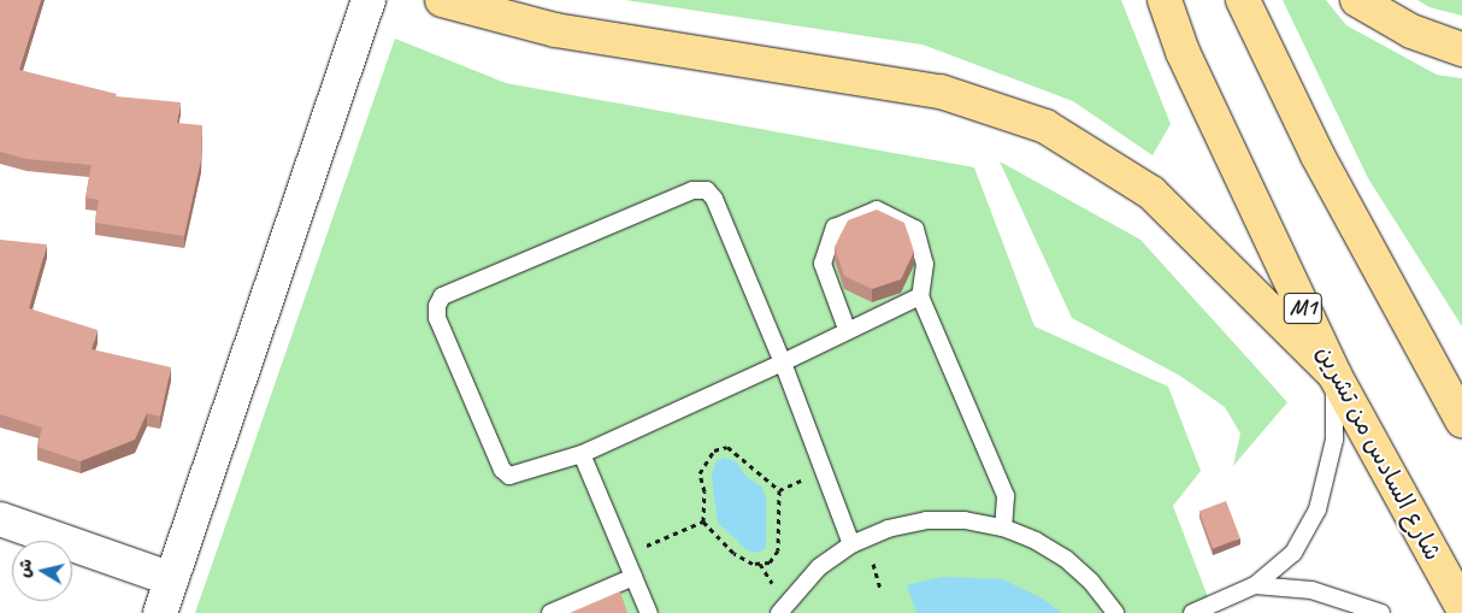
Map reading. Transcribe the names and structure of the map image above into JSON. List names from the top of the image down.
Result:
{
  "streets": {
    "highway": ["M1", "شارع السادس من تشرين"]
  },
  "north": "left"
}
